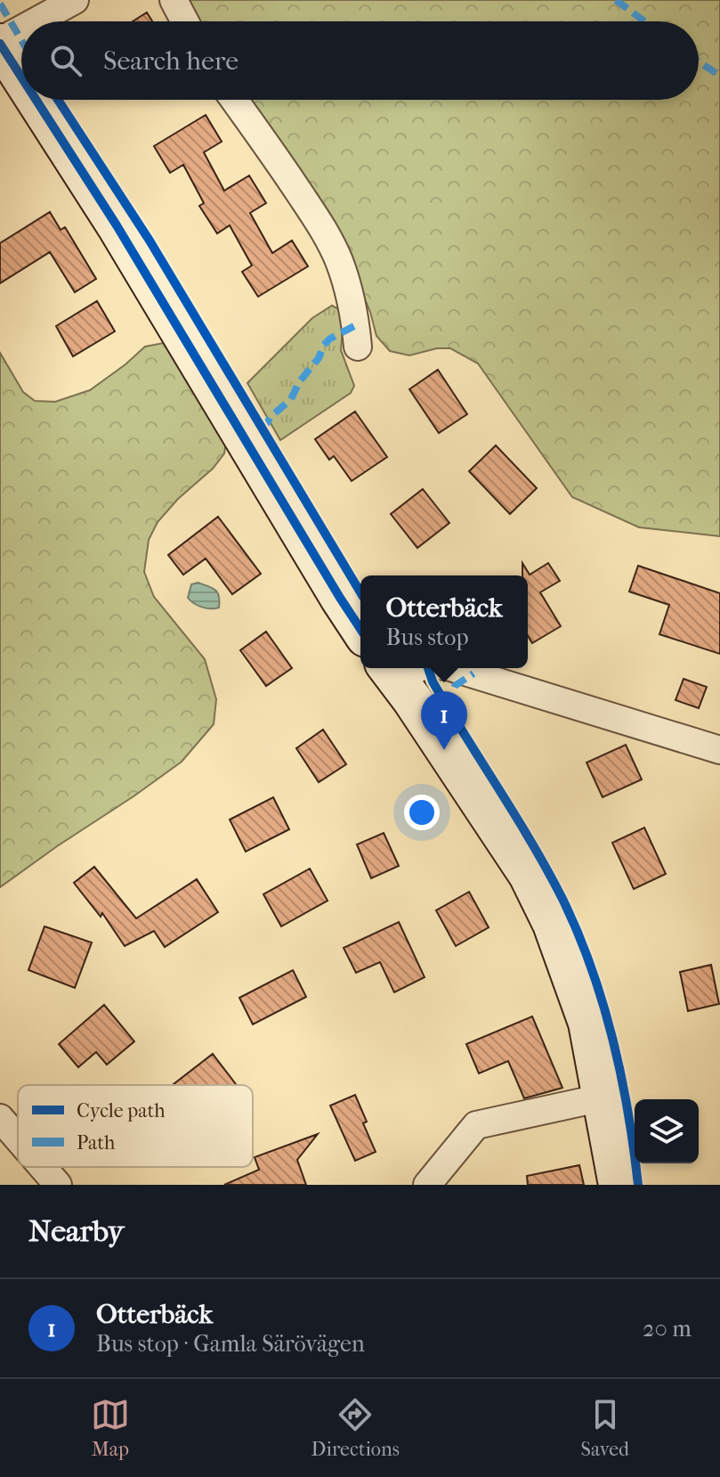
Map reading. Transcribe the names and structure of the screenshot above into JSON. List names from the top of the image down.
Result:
{
  "legend": ["Cycle path", "Path"],
  "page": {
    "search": "Search here",
    "popup": ["Otterbäck", "Bus stop"],
    "pins": "1",
    "heading": "Nearby",
    "list": [
      {
        "mark": "1",
        "name": "Otterbäck",
        "note": "Bus stop · Gamla Särövägen",
        "value": "20 m"
      }
    ],
    "nav": ["Map", "Directions", "Saved"]
  }
}
